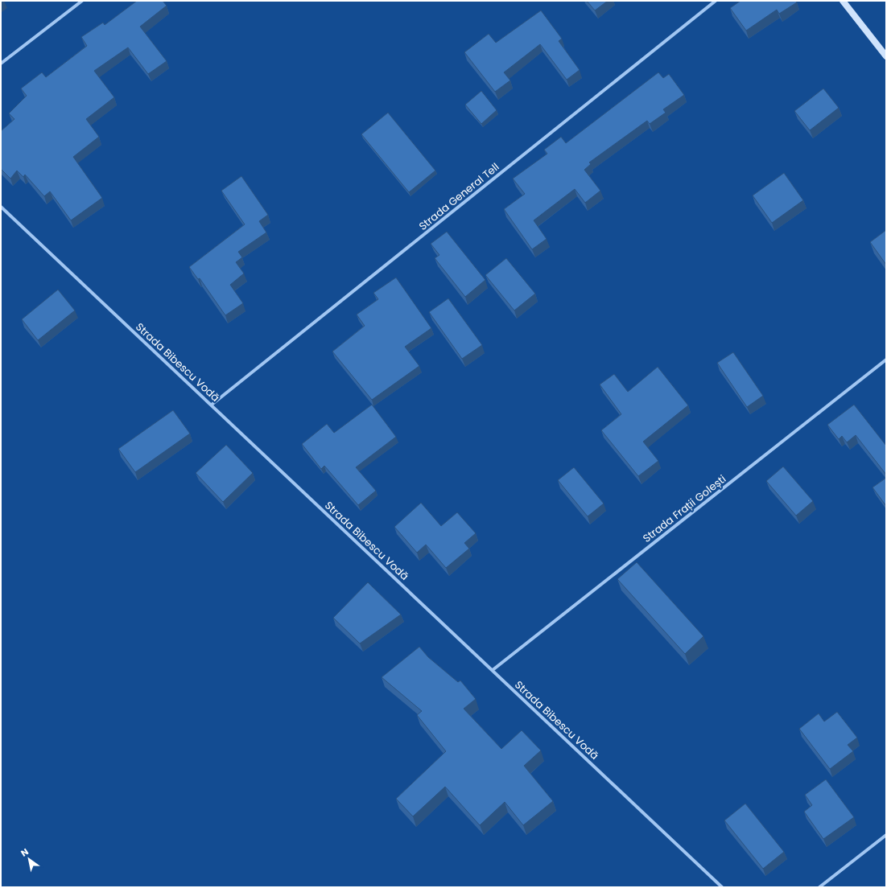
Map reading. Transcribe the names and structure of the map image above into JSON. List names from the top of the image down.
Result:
{
  "streets": {
    "street": ["Strada General Tell", "Strada Bibescu Vodă", "Strada Frații Golești"]
  },
  "crossings": [
    ["Strada General Tell", "Strada Bibescu Vodă"],
    ["Strada Bibescu Vodă", "Strada Frații Golești"]
  ],
  "north": "top left"
}
